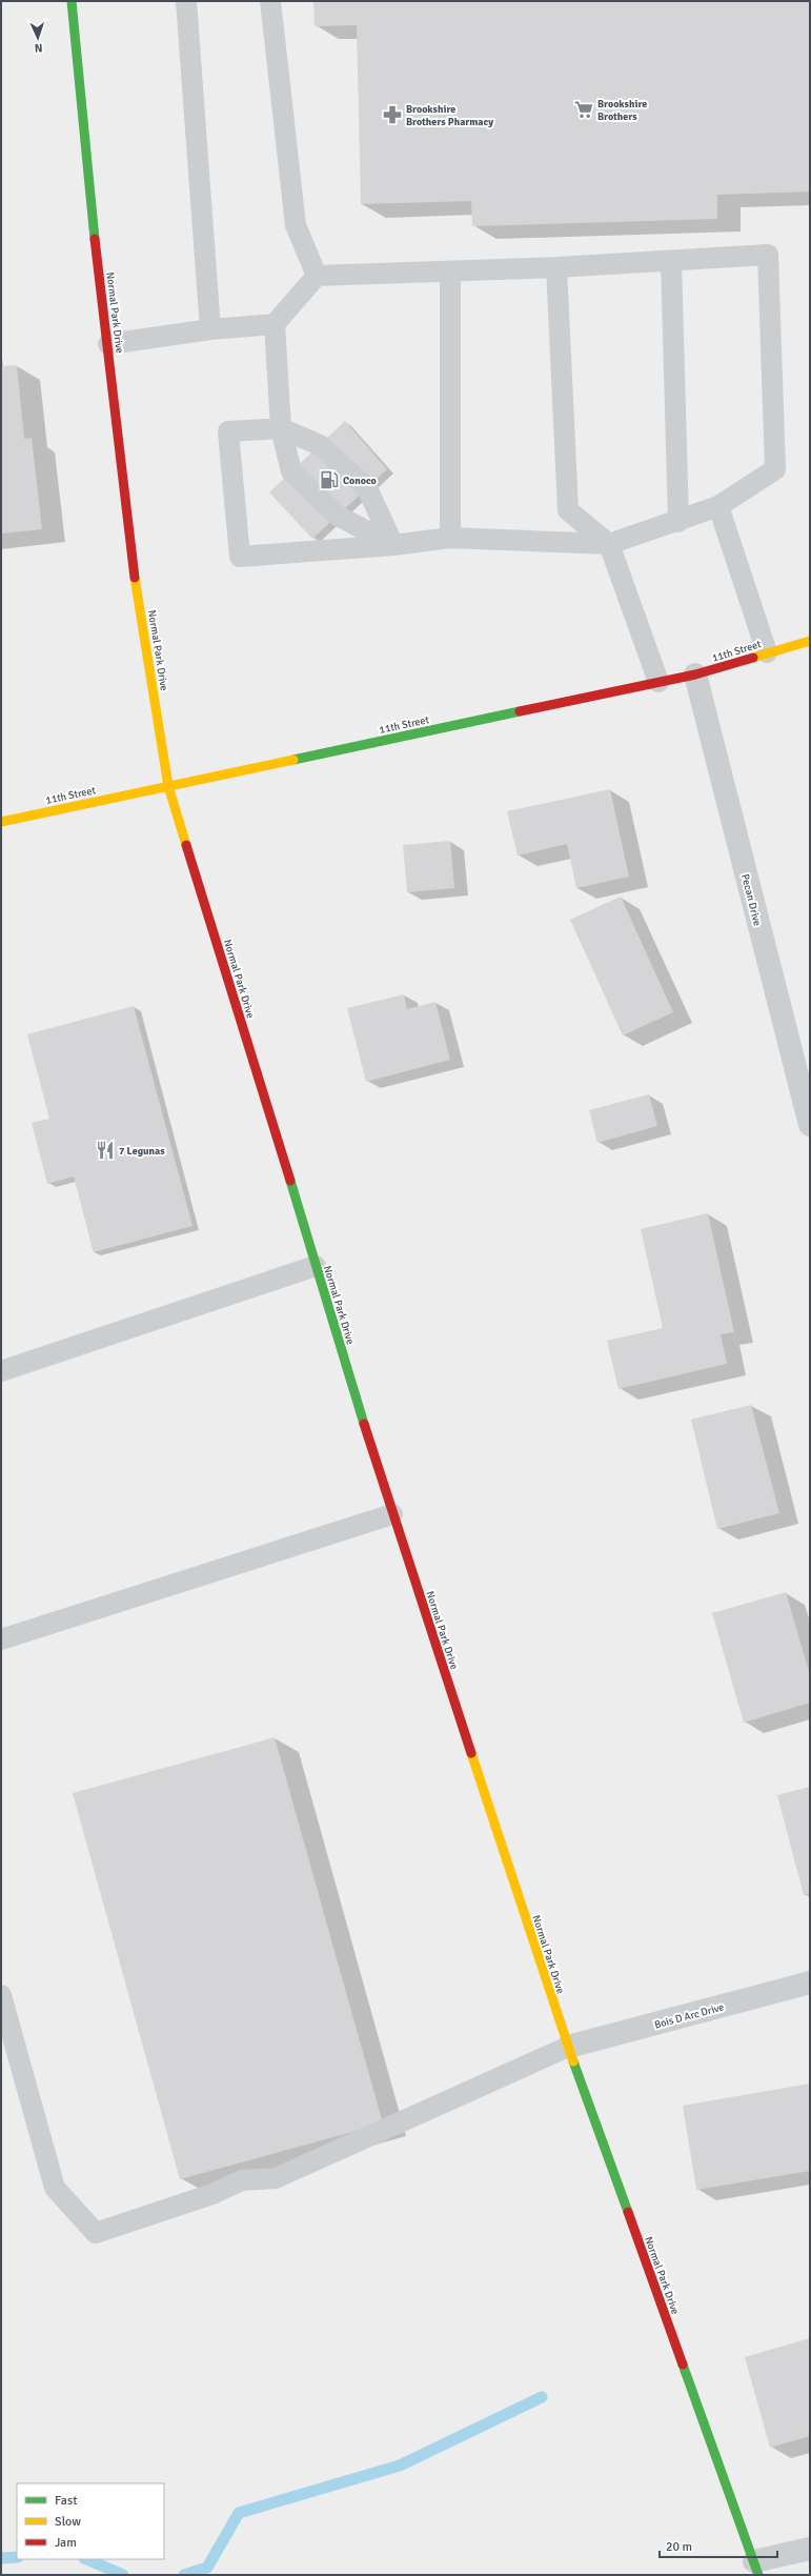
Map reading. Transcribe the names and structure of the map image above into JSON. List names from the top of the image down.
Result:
{
  "streets": {
    "street": [
      "Normal Park Drive",
      "11th Street",
      "Pecan Drive",
      "Bois D Arc Drive"
    ]
  },
  "crossings": [
    ["Normal Park Drive", "11th Street"],
    ["Normal Park Drive", "Bois D Arc Drive"],
    ["11th Street", "Pecan Drive"]
  ],
  "places": {
    "supermarket": ["Brookshire Brothers"],
    "pharmacy": ["Brookshire Brothers Pharmacy"],
    "fuel station": ["Conoco"],
    "restaurant": ["7 Legunas"]
  },
  "legend": ["Fast", "Slow", "Jam"],
  "scale_bar": "20 m",
  "north": "bottom"
}
